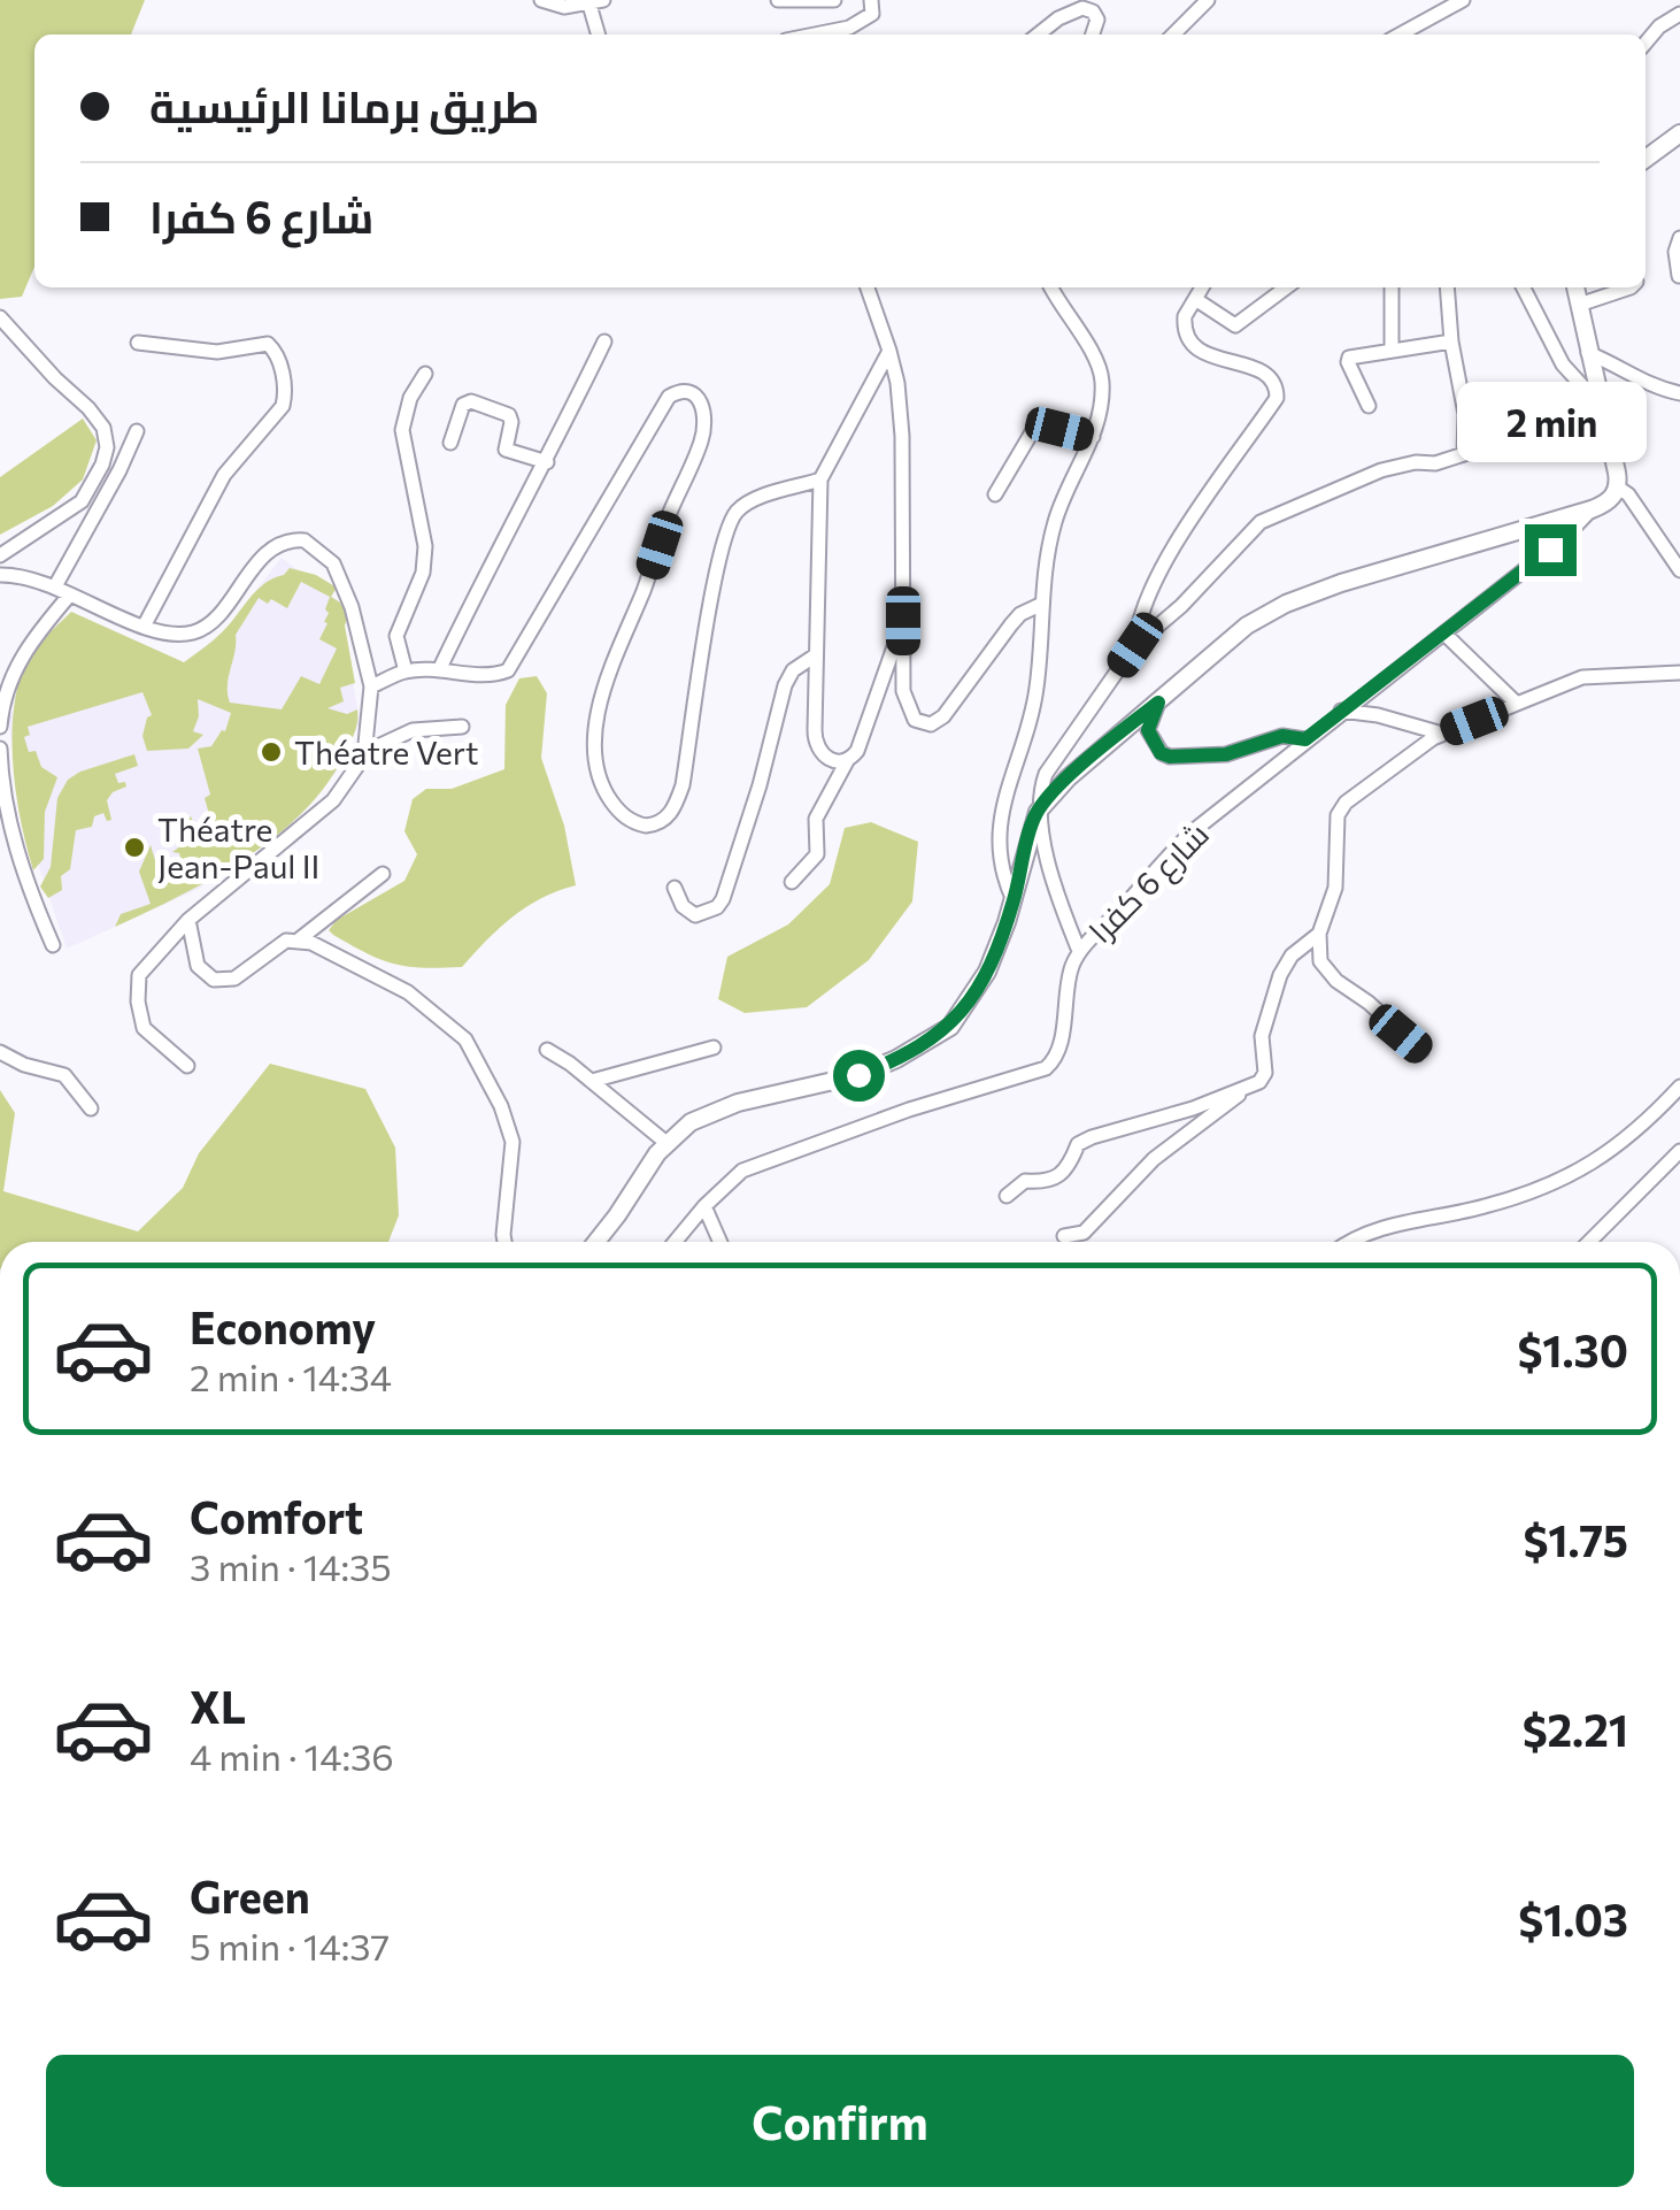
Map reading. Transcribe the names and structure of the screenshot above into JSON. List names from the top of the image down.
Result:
{
  "streets": {
    "street": ["شارع 6 كفرا"]
  },
  "places": ["Théatre Vert", "Théatre Jean-Paul II"],
  "page": {
    "banner": ["طريق برمانا الرئيسية", "شارع 6 كفرا"],
    "bubble": "2 min",
    "list": [
      {
        "name": "Economy",
        "note": "2 min · 14:34",
        "value": "$1.30"
      },
      {
        "name": "Comfort",
        "note": "3 min · 14:35",
        "value": "$1.75"
      },
      {
        "name": "XL",
        "note": "4 min · 14:36",
        "value": "$2.21"
      },
      {
        "name": "Green",
        "note": "5 min · 14:37",
        "value": "$1.03"
      }
    ],
    "buttons": "Confirm"
  }
}
